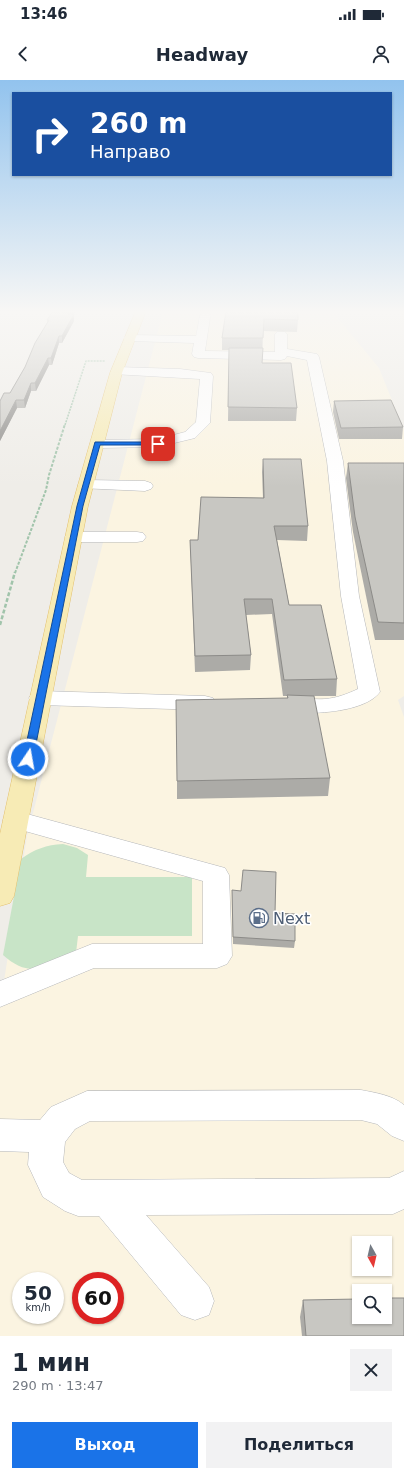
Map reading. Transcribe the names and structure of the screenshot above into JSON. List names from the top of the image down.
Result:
{
  "places": {
    "fuel station": ["Next"]
  },
  "north": "bottom",
  "page": {
    "status": "13:46",
    "header": "Headway",
    "turn": ["260 m", "Направо"],
    "speed": "50 km/h",
    "limit": "60",
    "heading": ["1 мин", "290 m · 13:47"],
    "buttons": ["Выход", "Поделиться"]
  }
}
